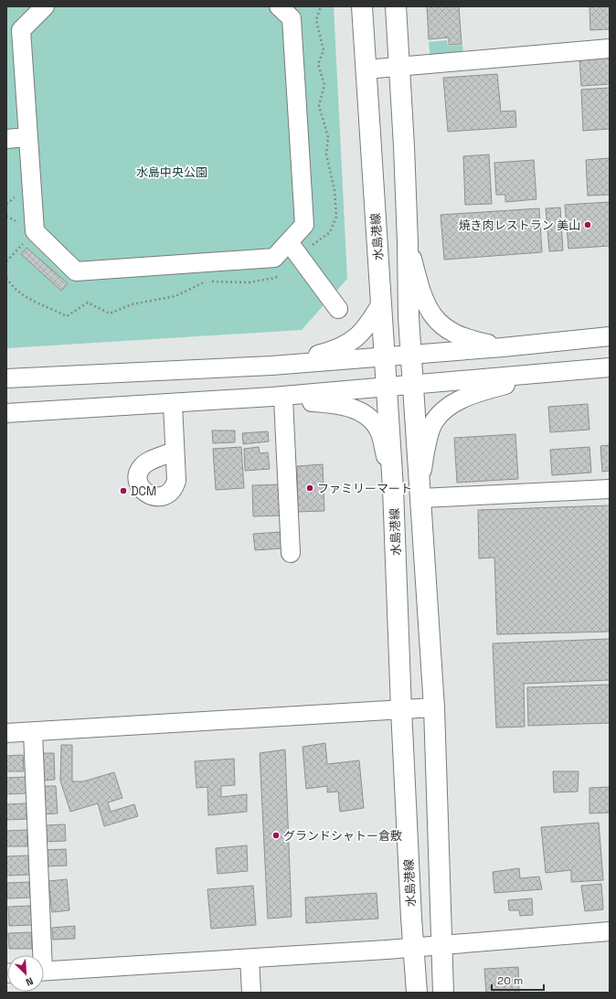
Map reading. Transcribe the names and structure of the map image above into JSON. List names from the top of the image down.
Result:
{
  "streets": {
    "main road": ["水島港線"]
  },
  "parks": ["水島中央公園"],
  "places": [
    "焼き肉レストラン 美山",
    "ファミリーマート",
    "DCM",
    "グランドシャトー倉敷"
  ],
  "scale_bar": "20 m",
  "north": "bottom right"
}
